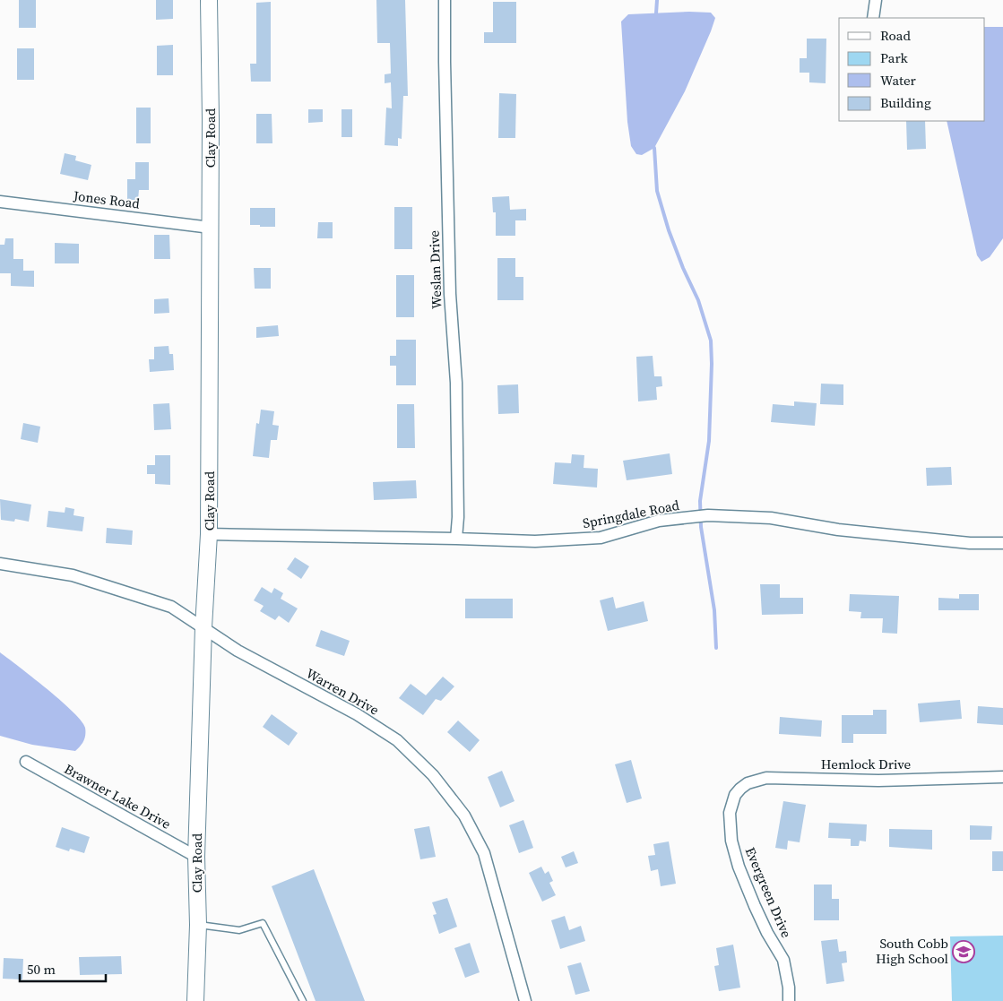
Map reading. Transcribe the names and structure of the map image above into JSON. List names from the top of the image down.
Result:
{
  "streets": {
    "street": [
      "Clay Road",
      "Jones Road",
      "Weslan Drive",
      "Springdale Road",
      "Warren Drive",
      "Hemlock Drive",
      "Brawner Lake Drive",
      "Evergreen Drive"
    ]
  },
  "crossings": [
    ["Clay Road", "Jones Road"],
    ["Clay Road", "Springdale Road"],
    ["Clay Road", "Warren Drive"],
    ["Clay Road", "Brawner Lake Drive"],
    ["Weslan Drive", "Springdale Road"],
    ["Hemlock Drive", "Evergreen Drive"]
  ],
  "places": {
    "school or university": ["South Cobb High School"]
  },
  "legend": [
    "Road",
    "Park",
    "Water",
    "Building"
  ],
  "scale_bar": "50 m"
}
